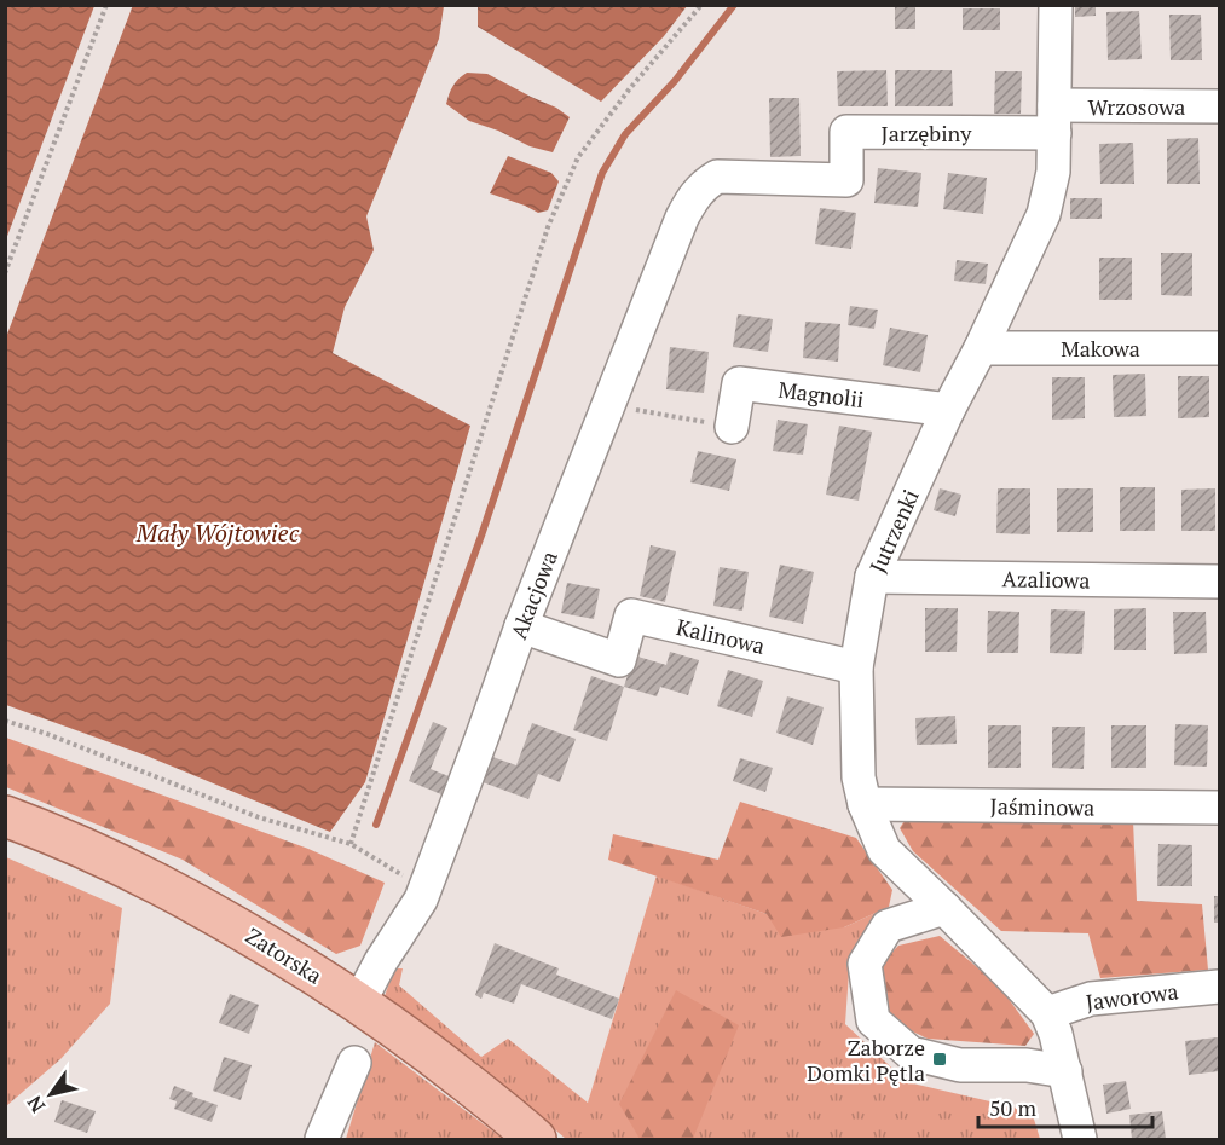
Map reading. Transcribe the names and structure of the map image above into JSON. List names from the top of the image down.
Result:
{
  "streets": {
    "main road": ["Zatorska"],
    "street": [
      "Wrzosowa",
      "Jarzębiny",
      "Makowa",
      "Magnolii",
      "Jutrzenki",
      "Azaliowa",
      "Akacjowa",
      "Kalinowa",
      "Jaśminowa",
      "Jaworowa"
    ]
  },
  "crossings": [
    ["Wrzosowa", "Jarzębiny"],
    ["Wrzosowa", "Jutrzenki"],
    ["Jarzębiny", "Jutrzenki"],
    ["Jarzębiny", "Akacjowa"],
    ["Makowa", "Jutrzenki"],
    ["Magnolii", "Jutrzenki"],
    ["Jutrzenki", "Azaliowa"],
    ["Jutrzenki", "Kalinowa"],
    ["Jutrzenki", "Jaśminowa"],
    ["Jutrzenki", "Jaworowa"],
    ["Akacjowa", "Kalinowa"],
    ["Akacjowa", "Zatorska"]
  ],
  "water": ["Mały Wójtowiec"],
  "places": {
    "transit": ["Zaborze Domki Pętla"]
  },
  "scale_bar": "50 m",
  "north": "bottom left"
}
